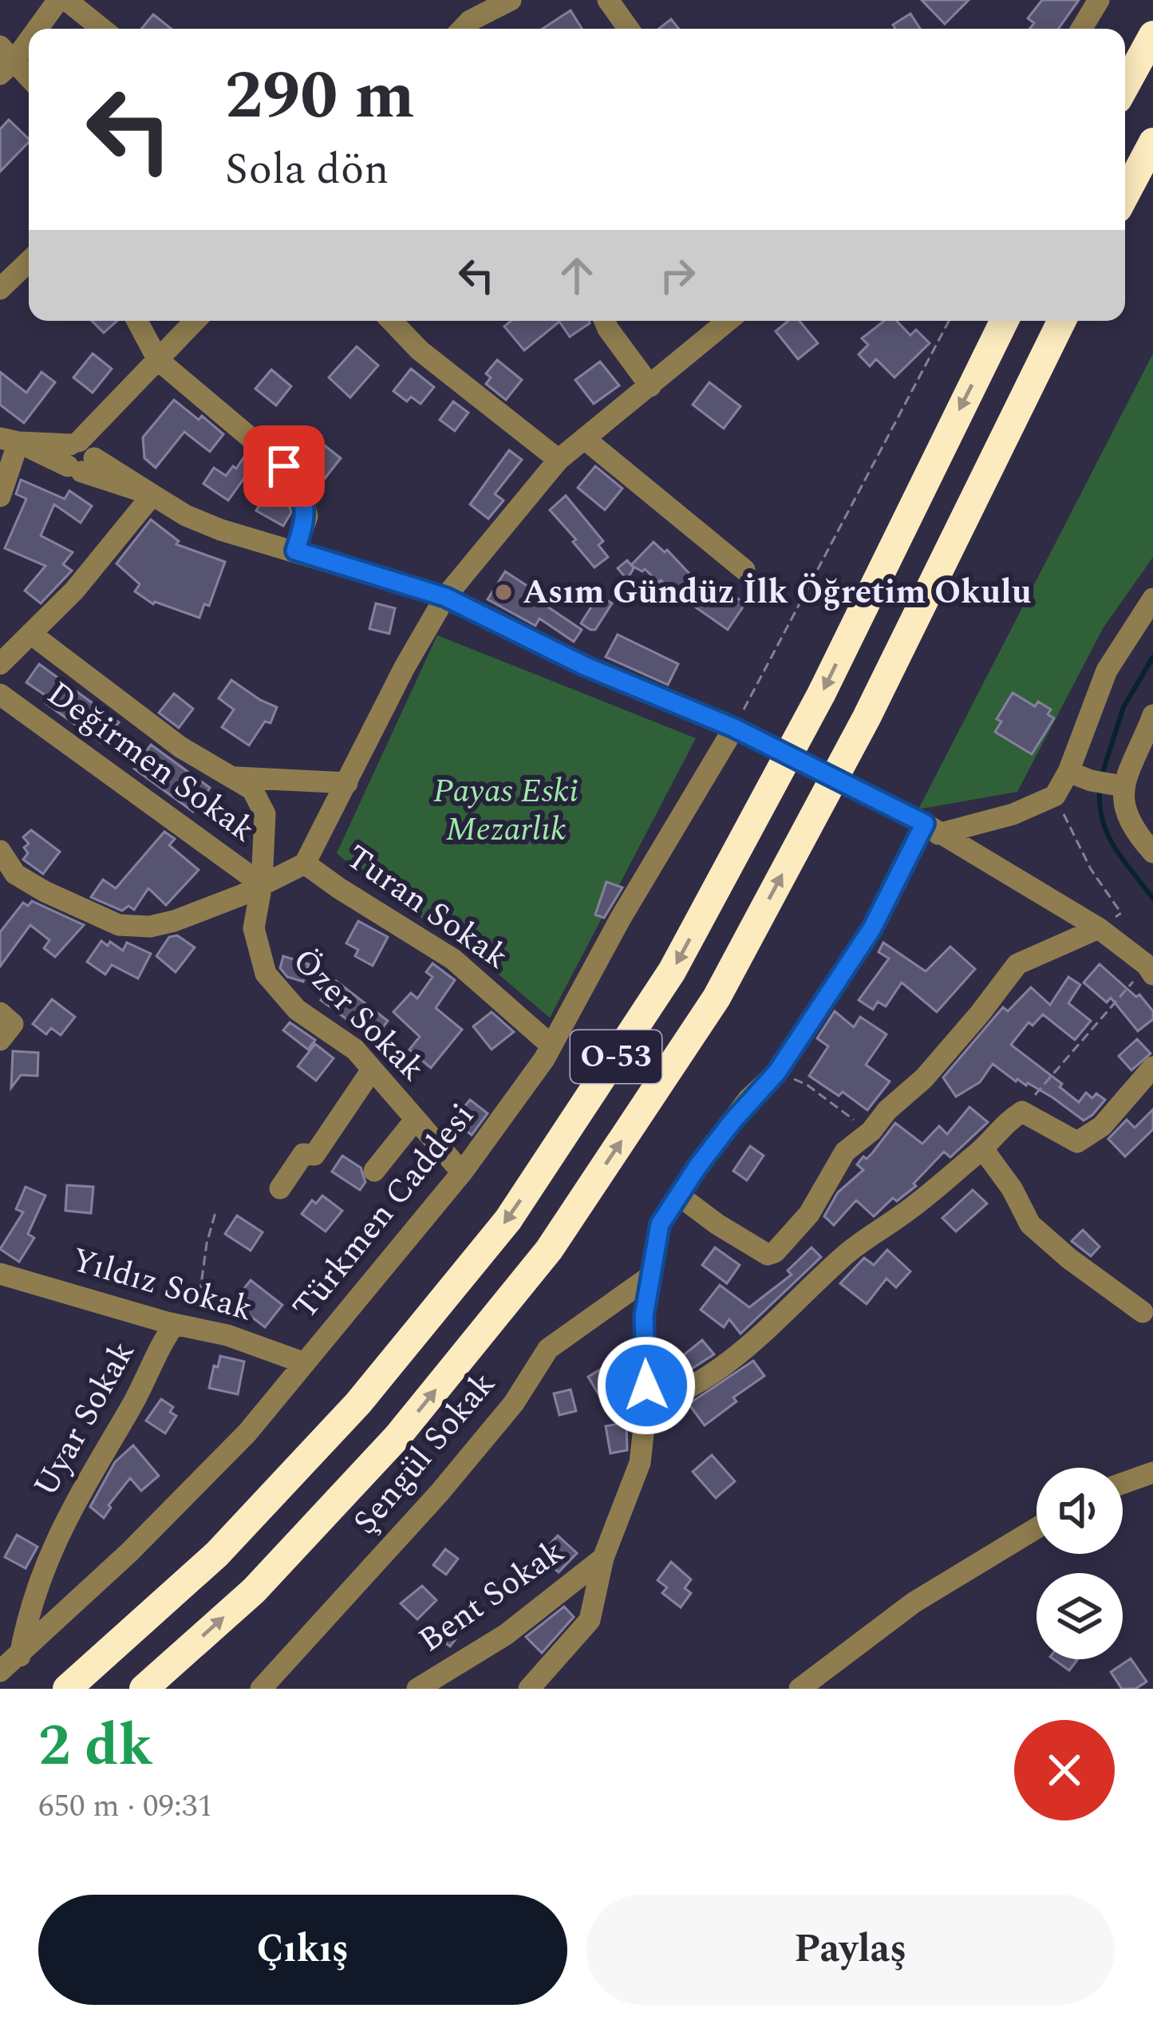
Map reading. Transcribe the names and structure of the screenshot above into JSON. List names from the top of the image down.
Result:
{
  "streets": {
    "highway": ["O-53"],
    "street": [
      "Değirmen Sokak",
      "Turan Sokak",
      "Özer Sokak",
      "Türkmen Caddesi",
      "Yıldız Sokak",
      "Uyar Sokak",
      "Şengül Sokak",
      "Bent Sokak"
    ]
  },
  "crossings": [
    ["Değirmen Sokak", "Özer Sokak"],
    ["Turan Sokak", "Türkmen Caddesi"],
    ["Özer Sokak", "Türkmen Caddesi"],
    ["Türkmen Caddesi", "Yıldız Sokak"],
    ["Türkmen Caddesi", "Uyar Sokak"],
    ["Yıldız Sokak", "Uyar Sokak"]
  ],
  "parks": ["Payas Eski Mezarlık"],
  "places": ["Asım Gündüz İlk Öğretim Okulu"],
  "page": {
    "turn": ["290 m", "Sola dön"],
    "heading": ["2 dk", "650 m · 09:31"],
    "buttons": ["Çıkış", "Paylaş"]
  }
}
